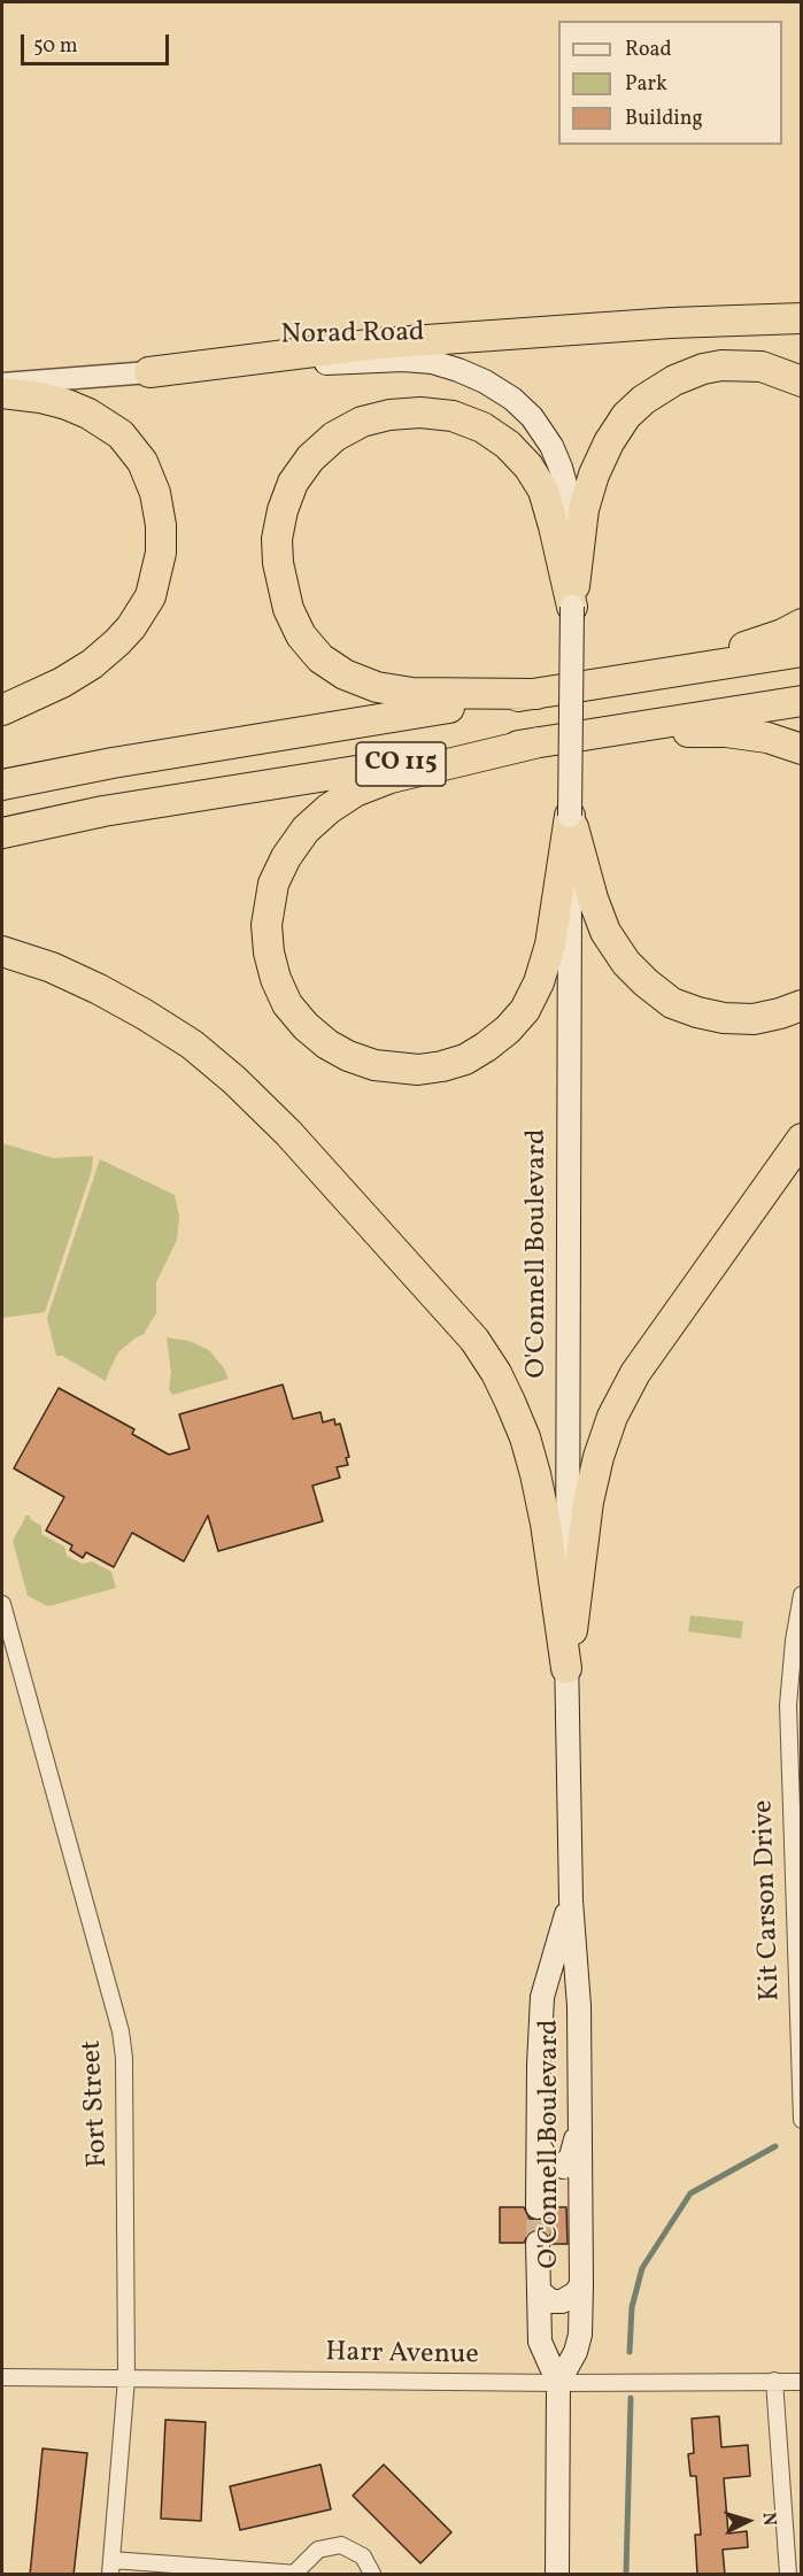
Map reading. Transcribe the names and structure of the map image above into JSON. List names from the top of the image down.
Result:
{
  "streets": {
    "highway": ["CO 115"],
    "main road": ["Norad Road", "O'Connell Boulevard"],
    "street": ["Kit Carson Drive", "Fort Street", "Harr Avenue"]
  },
  "crossings": [
    ["Norad Road", "O'Connell Boulevard"],
    ["O'Connell Boulevard", "Harr Avenue"],
    ["Fort Street", "Harr Avenue"]
  ],
  "legend": ["Road", "Park", "Building"],
  "scale_bar": "50 m",
  "north": "right"
}
